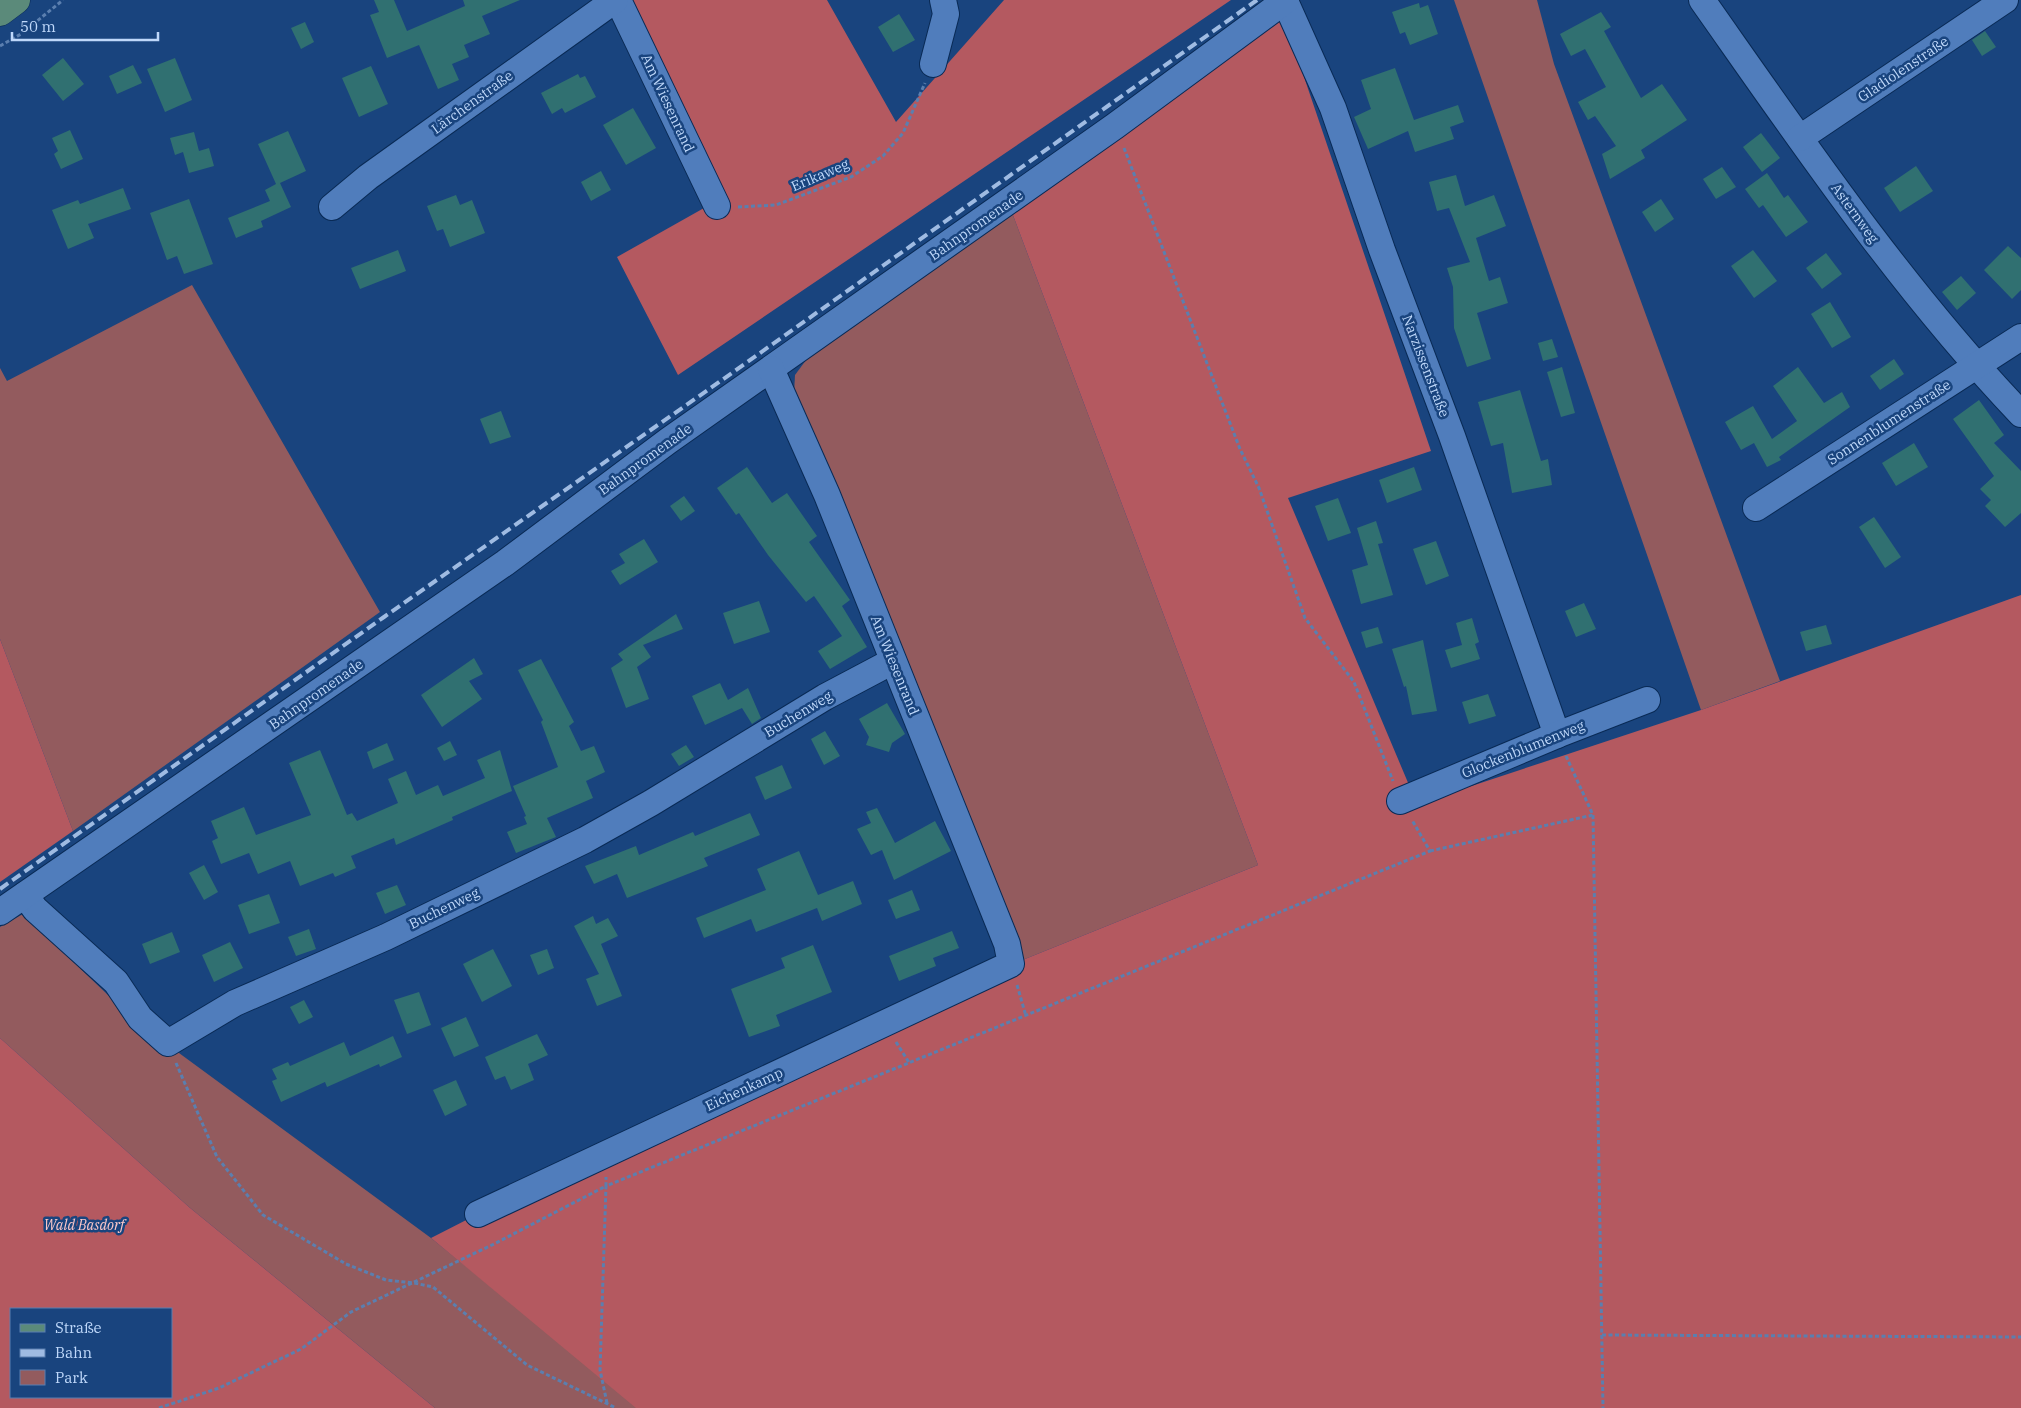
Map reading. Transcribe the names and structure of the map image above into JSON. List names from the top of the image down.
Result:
{
  "streets": {
    "street": [
      "Gladiolenstraße",
      "Lärchenstraße",
      "Am Wiesenrand",
      "Asternweg",
      "Bahnpromenade",
      "Narzissenstraße",
      "Sonnenblumenstraße",
      "Buchenweg",
      "Glockenblumenweg",
      "Eichenkamp"
    ],
    "path": ["Erikaweg"]
  },
  "crossings": [
    ["Gladiolenstraße", "Asternweg"],
    ["Lärchenstraße", "Am Wiesenrand"],
    ["Am Wiesenrand", "Erikaweg"],
    ["Am Wiesenrand", "Bahnpromenade"],
    ["Am Wiesenrand", "Buchenweg"],
    ["Am Wiesenrand", "Eichenkamp"],
    ["Asternweg", "Sonnenblumenstraße"],
    ["Bahnpromenade", "Narzissenstraße"],
    ["Narzissenstraße", "Glockenblumenweg"]
  ],
  "parks": ["Wald Basdorf"],
  "legend": ["Straße", "Bahn", "Park"],
  "scale_bar": "50 m"
}
